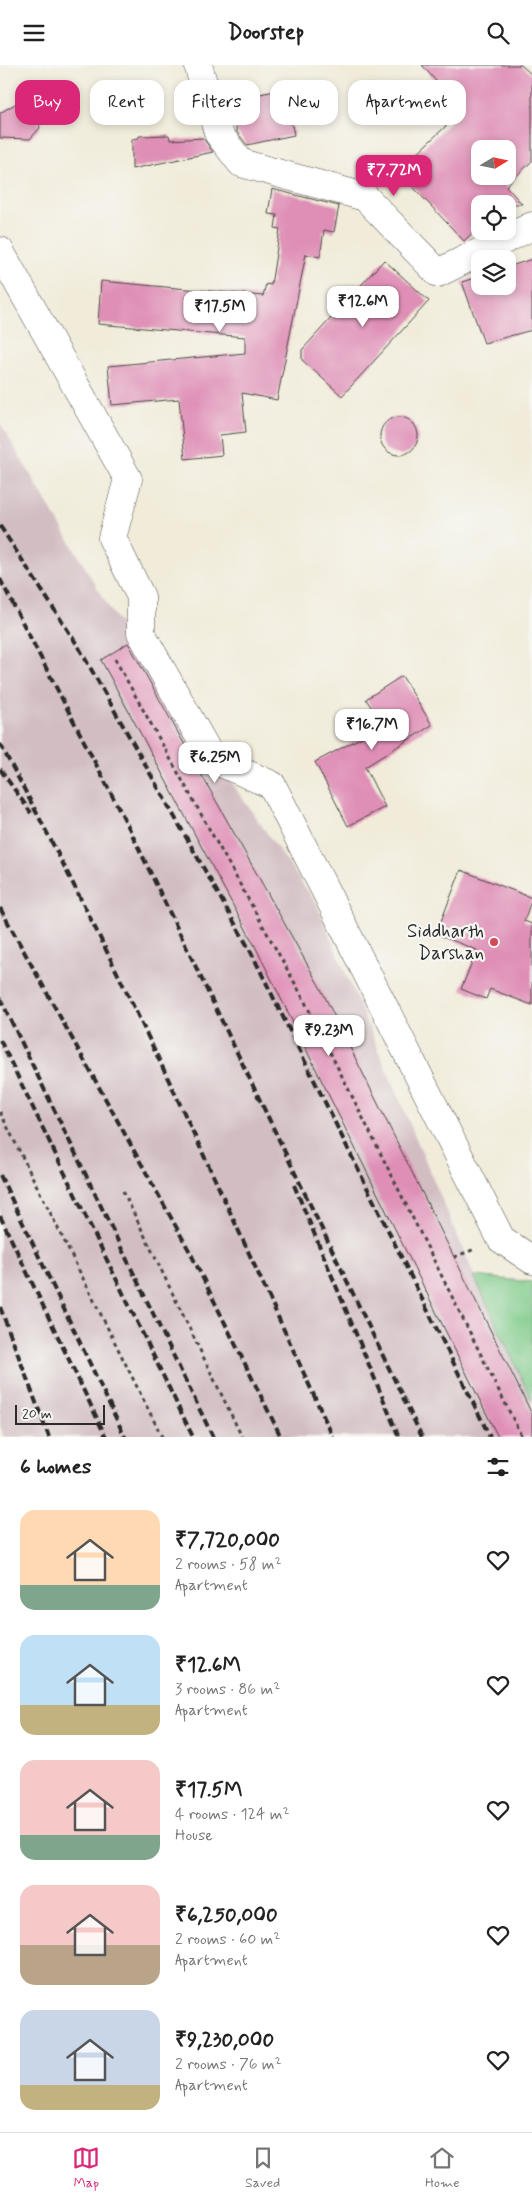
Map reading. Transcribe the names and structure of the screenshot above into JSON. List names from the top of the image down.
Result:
{
  "places": ["Siddharth Darshan"],
  "scale_bar": "20 m",
  "north": "right",
  "page": {
    "header": "Doorstep",
    "chip": [
      "Buy",
      "Rent",
      "Filters",
      "New",
      "Apartment"
    ],
    "price": [
      "₹7.72M",
      "₹12.6M",
      "₹17.5M",
      "₹16.7M",
      "₹6.25M",
      "₹9.23M"
    ],
    "scale": "20 m",
    "heading": "6 homes",
    "list": [
      {
        "name": "₹7,720,000",
        "note": "2 rooms · 58 m² · Apartment"
      },
      {
        "name": "₹12.6M",
        "note": "3 rooms · 86 m² · Apartment"
      },
      {
        "name": "₹17.5M",
        "note": "4 rooms · 124 m² · House"
      },
      {
        "name": "₹6,250,000",
        "note": "2 rooms · 60 m² · Apartment"
      },
      {
        "name": "₹9,230,000",
        "note": "2 rooms · 76 m² · Apartment"
      }
    ],
    "tabs": ["Map", "Saved", "Home"]
  }
}
